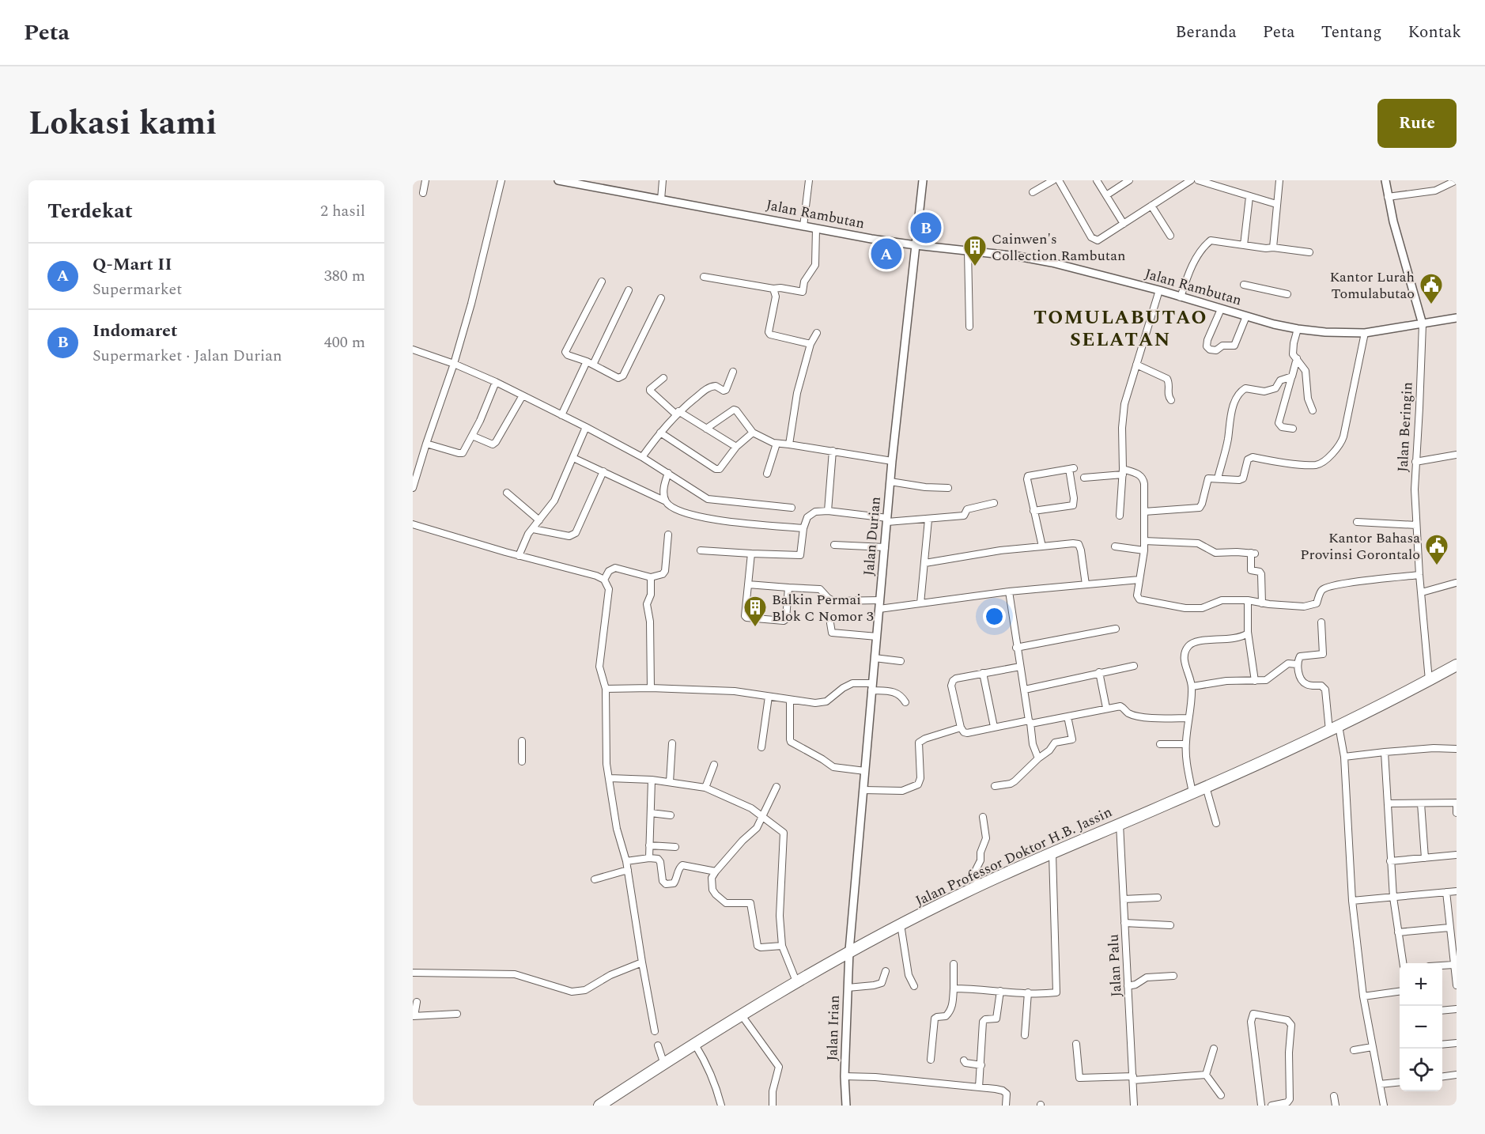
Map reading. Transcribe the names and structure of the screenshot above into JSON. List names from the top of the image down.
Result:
{
  "streets": {
    "highway": ["Jalan Professor Doktor H.B. Jassin"],
    "street": [
      "Jalan Rambutan",
      "Jalan Beringin",
      "Jalan Durian",
      "Jalan Palu",
      "Jalan Irian"
    ]
  },
  "crossings": [
    ["Jalan Rambutan", "Jalan Beringin"],
    ["Jalan Rambutan", "Jalan Durian"],
    ["Jalan Beringin", "Jalan Professor Doktor H.B. Jassin"],
    ["Jalan Durian", "Jalan Professor Doktor H.B. Jassin"],
    ["Jalan Durian", "Jalan Irian"],
    ["Jalan Professor Doktor H.B. Jassin", "Jalan Palu"],
    ["Jalan Professor Doktor H.B. Jassin", "Jalan Irian"]
  ],
  "districts": ["TOMULABUTAO SELATAN"],
  "places": {
    "building": ["Cainwen's Collection Rambutan", "Balkin Permai Blok C Nomor 3"],
    "public building": ["Kantor Lurah Tomulabutao", "Kantor Bahasa Provinsi Gorontalo"]
  },
  "page": {
    "header": "Peta",
    "nav": [
      "Beranda",
      "Peta",
      "Tentang",
      "Kontak"
    ],
    "title": "Lokasi kami",
    "buttons": "Rute",
    "heading": ["Terdekat", "2 hasil"],
    "pins": ["B", "A"],
    "list": [
      {
        "mark": "A",
        "name": "Q-Mart II",
        "note": "Supermarket",
        "value": "380 m"
      },
      {
        "mark": "B",
        "name": "Indomaret",
        "note": "Supermarket · Jalan Durian",
        "value": "400 m"
      }
    ],
    "map_buttons": ["+", "−"]
  }
}
